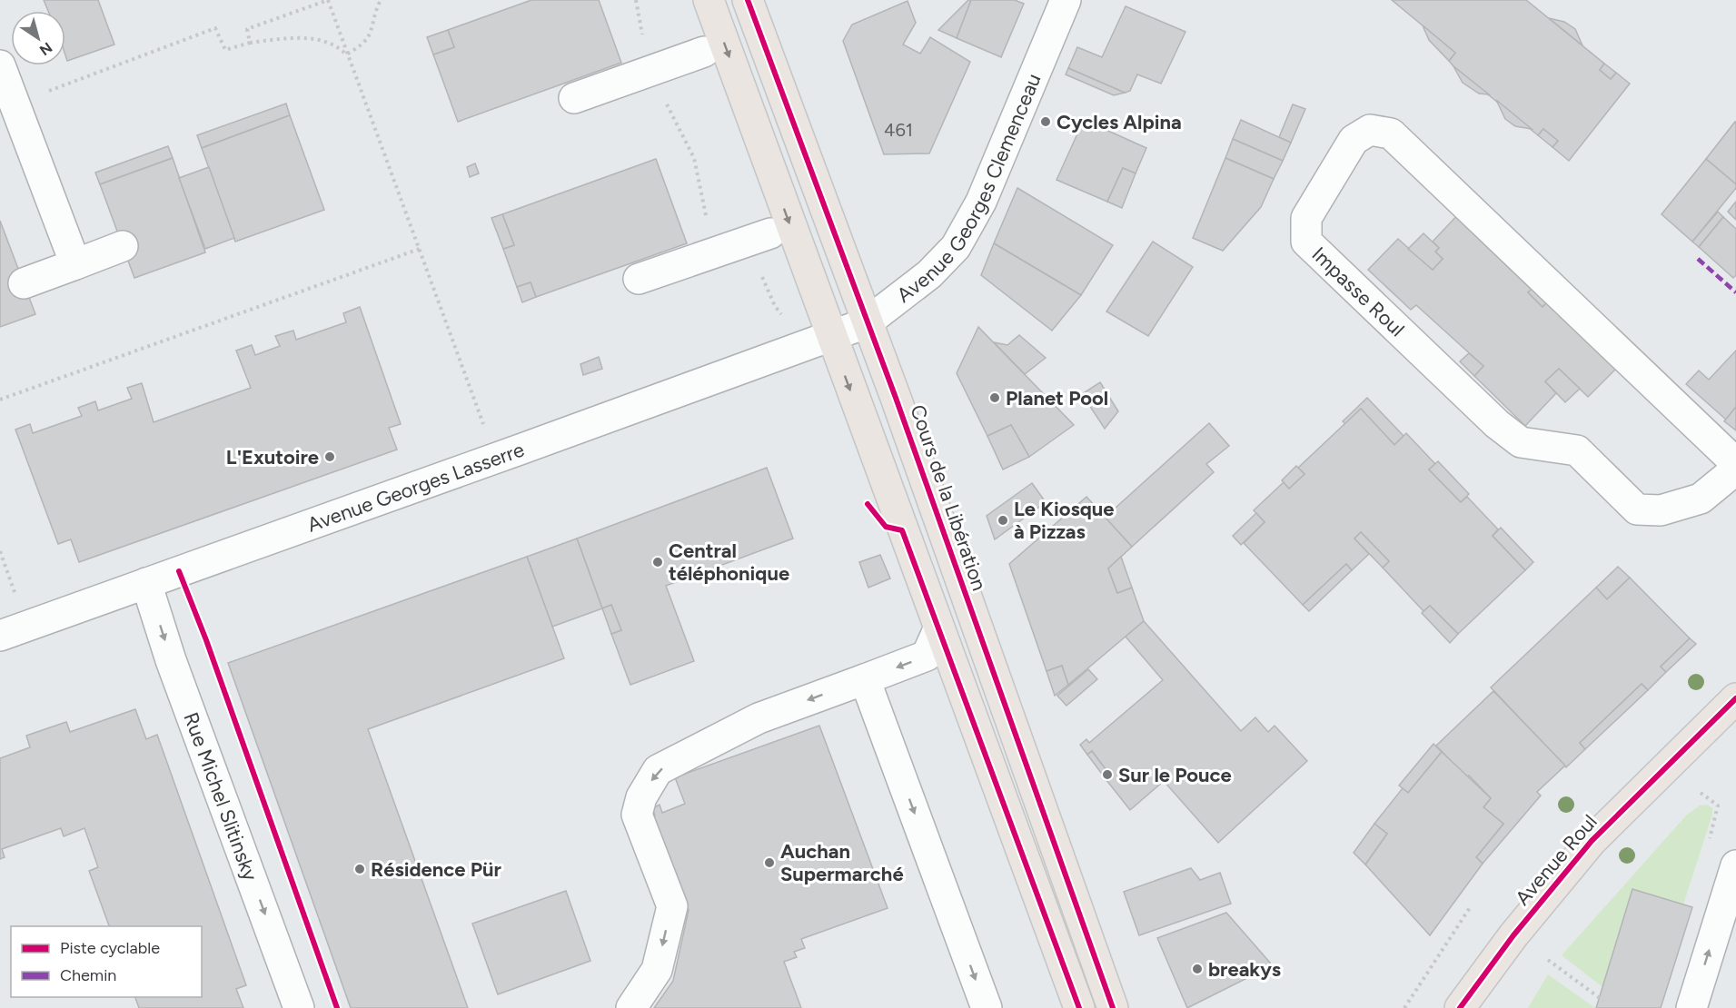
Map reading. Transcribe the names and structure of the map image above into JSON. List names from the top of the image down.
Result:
{
  "streets": {
    "main road": ["Cours de la Libération", "Avenue Roul"],
    "street": [
      "Avenue Georges Clemenceau",
      "Impasse Roul",
      "Avenue Georges Lasserre",
      "Rue Michel Slitinsky"
    ]
  },
  "crossings": [
    ["Avenue Georges Clemenceau", "Avenue Georges Lasserre"],
    ["Avenue Georges Clemenceau", "Cours de la Libération"],
    ["Avenue Georges Lasserre", "Rue Michel Slitinsky"]
  ],
  "one_way": ["Rue Michel Slitinsky"],
  "places": [
    "Cycles Alpina",
    "Planet Pool",
    "L'Exutoire",
    "Le Kiosque à Pizzas",
    "Central téléphonique",
    "Sur le Pouce",
    "Auchan Supermarché",
    "Résidence Pür",
    "breakys"
  ],
  "house_numbers": ["461"],
  "legend": ["Piste cyclable", "Chemin"],
  "north": "bottom right"
}
